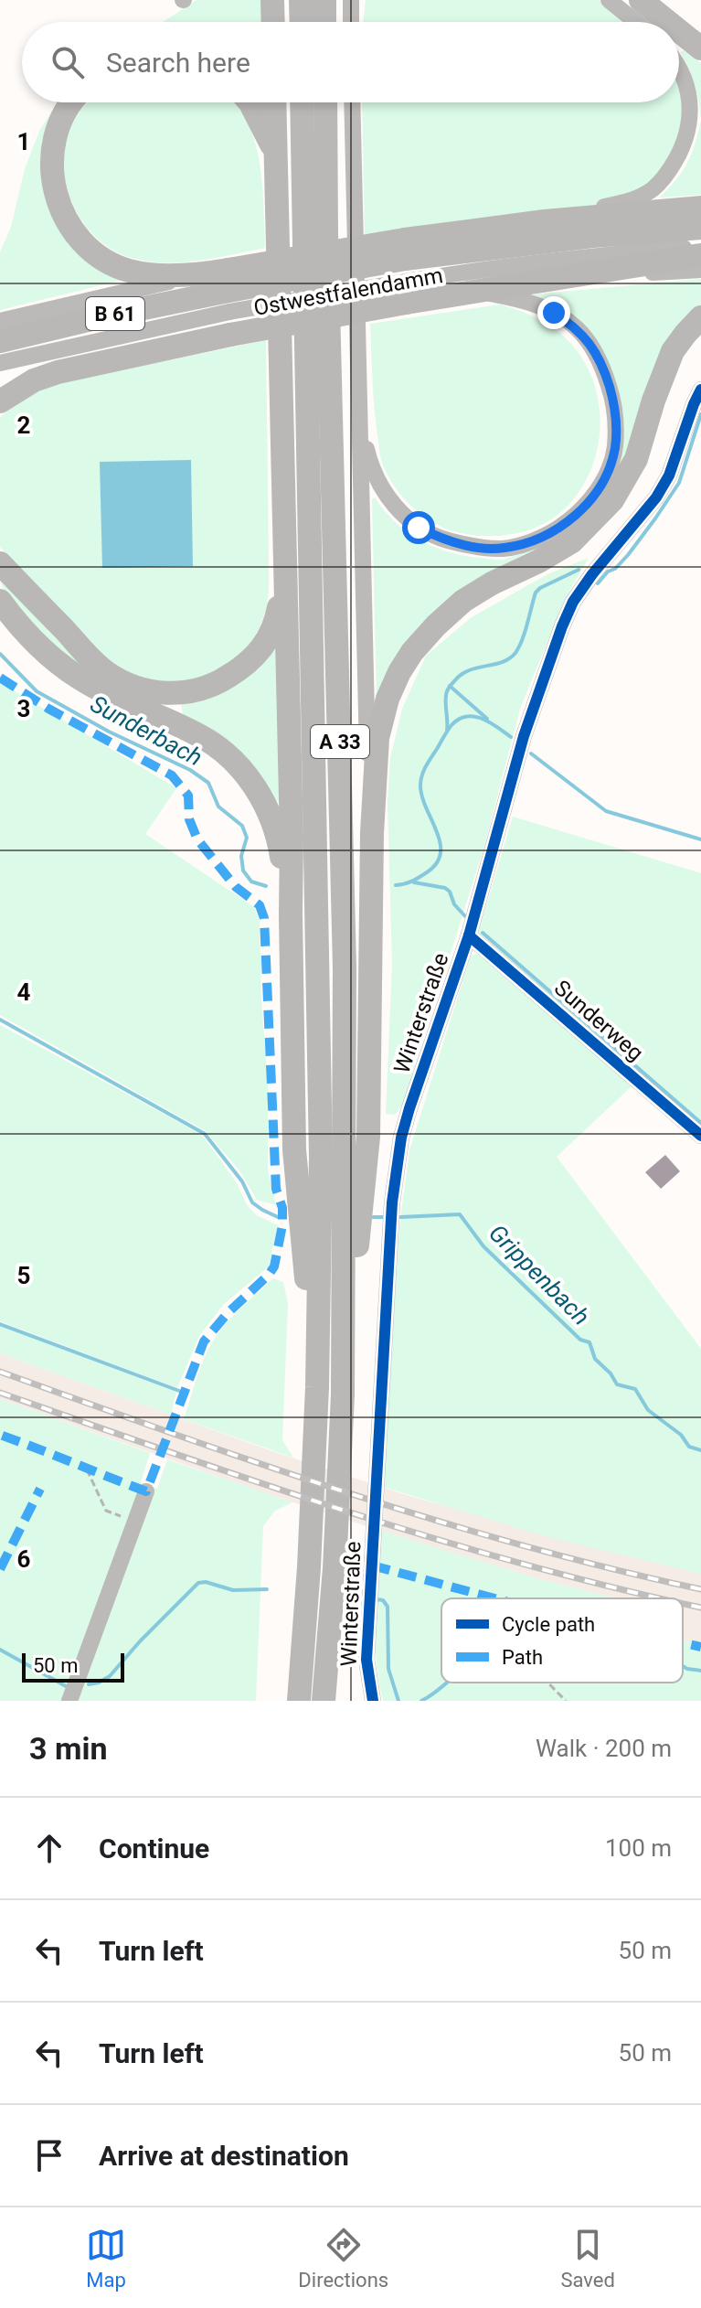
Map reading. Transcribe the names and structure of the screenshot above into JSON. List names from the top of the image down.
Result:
{
  "streets": {
    "highway": ["Ostwestfalendamm", "B 61", "A 33"],
    "street": ["Winterstraße", "Sunderweg"]
  },
  "crossings": [
    ["Winterstraße", "Sunderweg"]
  ],
  "water": ["Sunderbach", "Grippenbach"],
  "legend": ["Cycle path", "Path"],
  "scale_bar": "50 m",
  "page": {
    "search": "Search here",
    "scale": "50 m",
    "heading": ["3 min", "Walk · 200 m"],
    "list": [
      ["Continue", "100 m"],
      ["Turn left", "50 m"],
      ["Turn left", "50 m"],
      "Arrive at destination"
    ],
    "nav": ["Map", "Directions", "Saved"]
  },
  "grid": {
    "rows": [
      "1",
      "2",
      "3",
      "4",
      "5",
      "6"
    ]
  }
}
